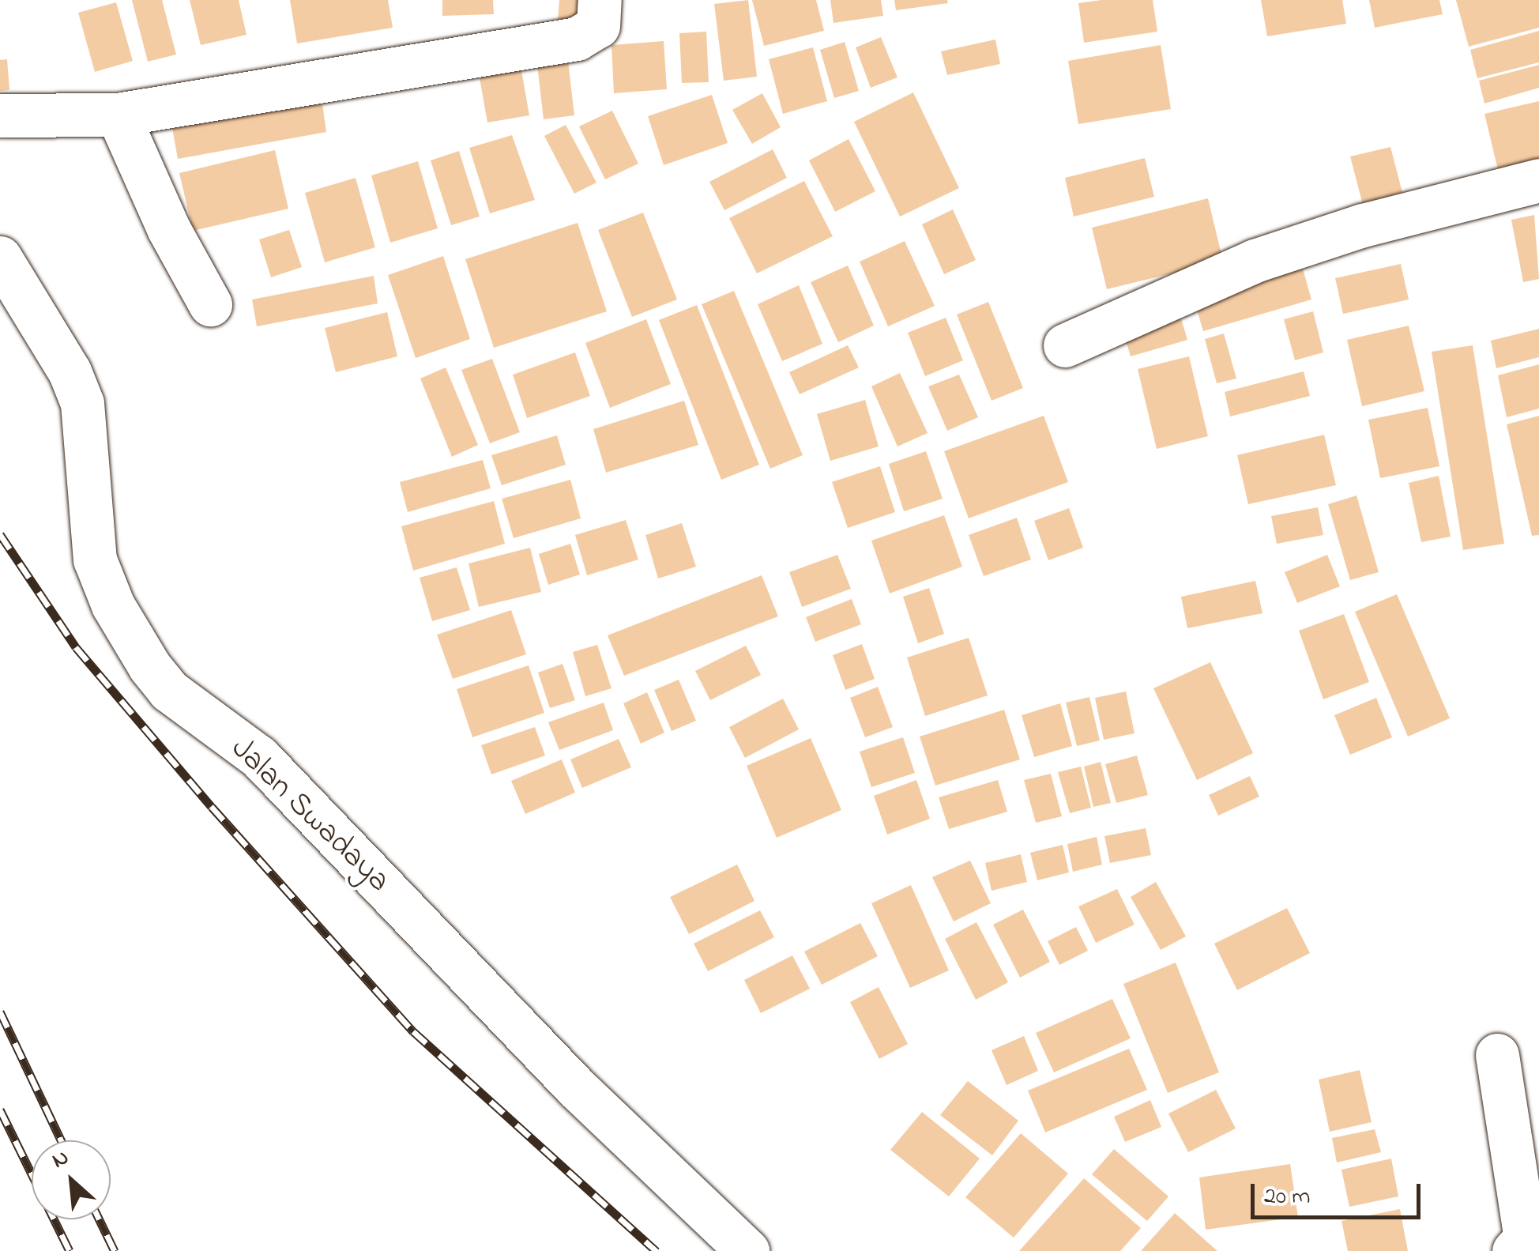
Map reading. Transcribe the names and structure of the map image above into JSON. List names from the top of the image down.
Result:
{
  "streets": {
    "street": ["Jalan Swadaya"]
  },
  "scale_bar": "20 m",
  "north": "top left"
}
